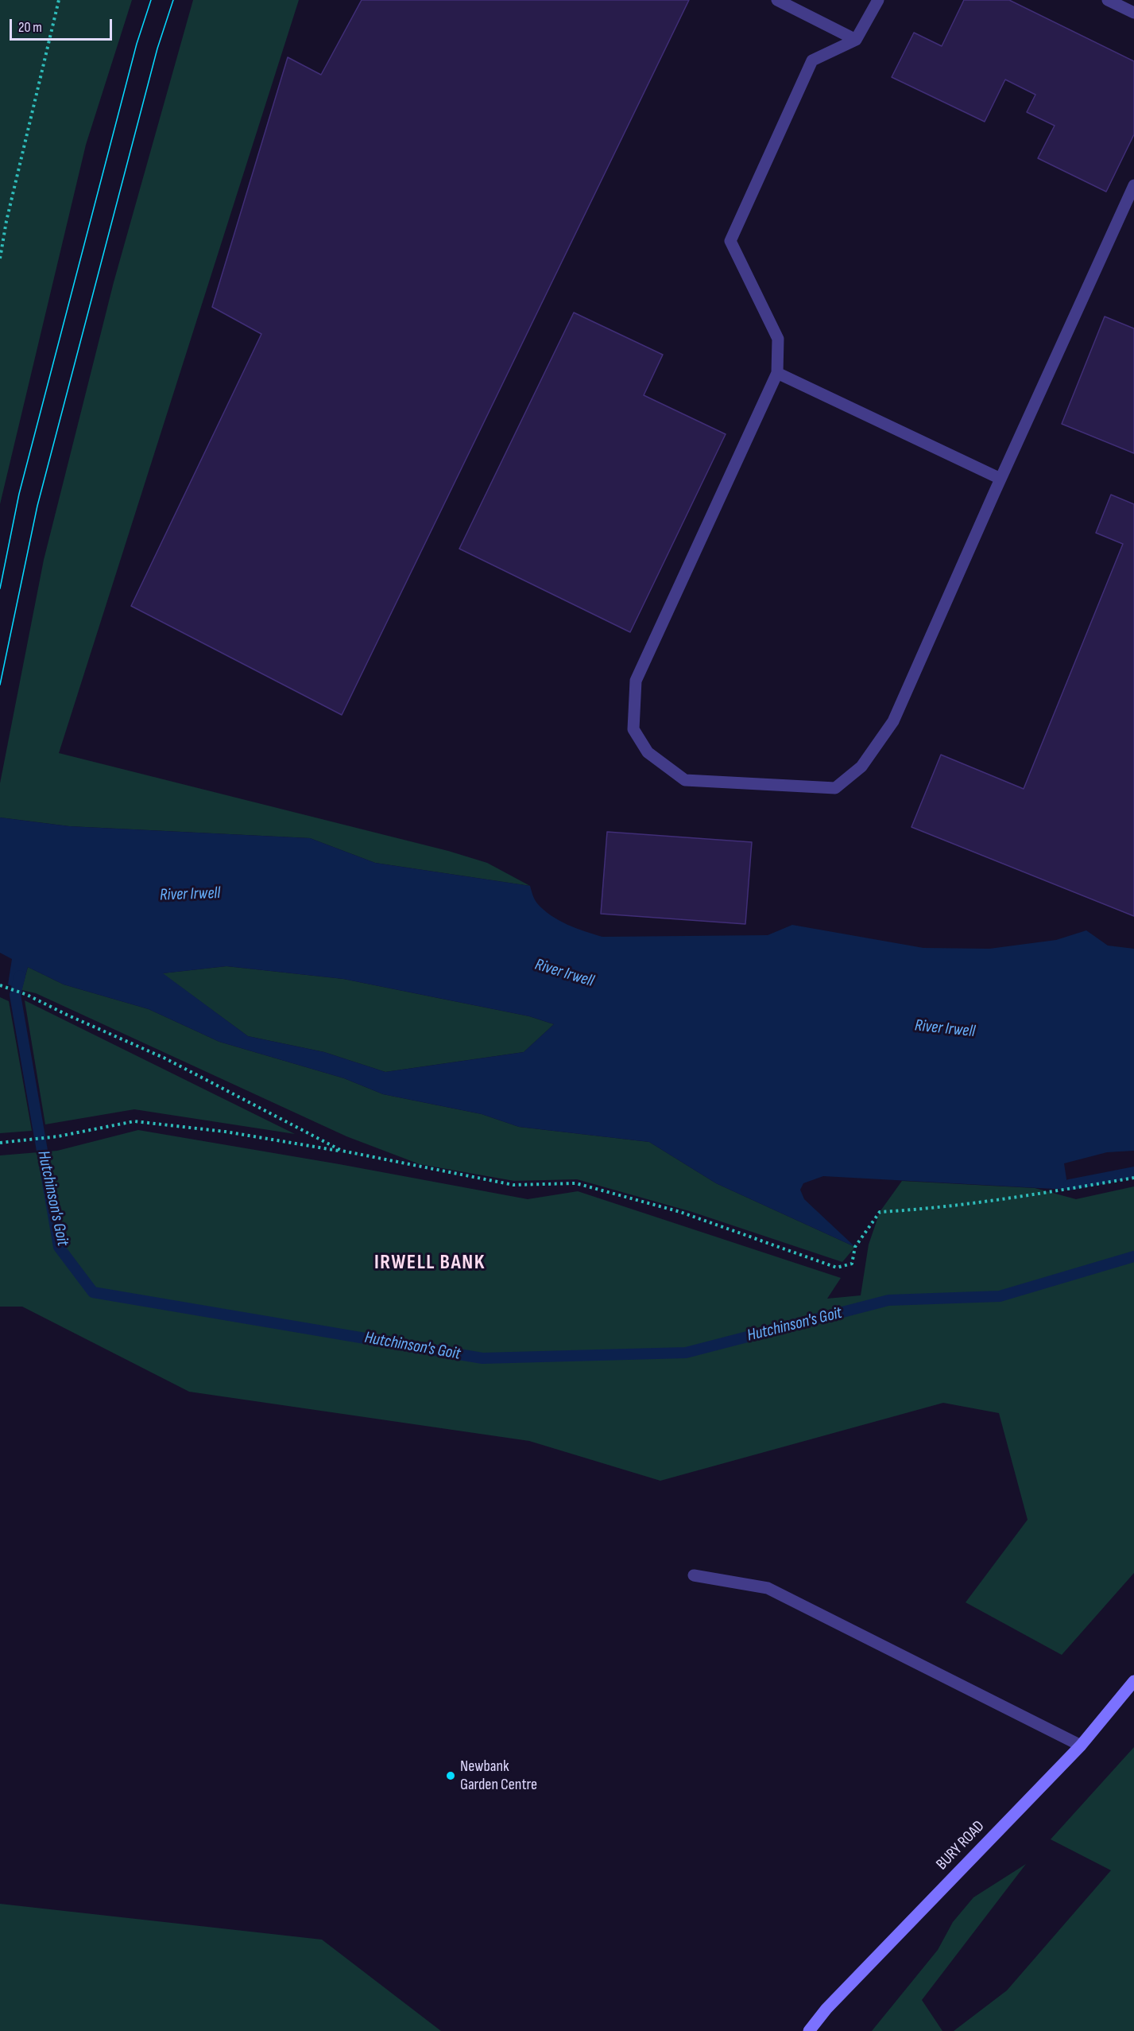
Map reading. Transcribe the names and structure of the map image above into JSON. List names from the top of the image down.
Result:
{
  "streets": {
    "street": ["BURY ROAD"]
  },
  "districts": ["IRWELL BANK"],
  "water": ["River Irwell", "Hutchinson's Goit"],
  "places": ["Newbank Garden Centre"],
  "scale_bar": "20 m"
}
